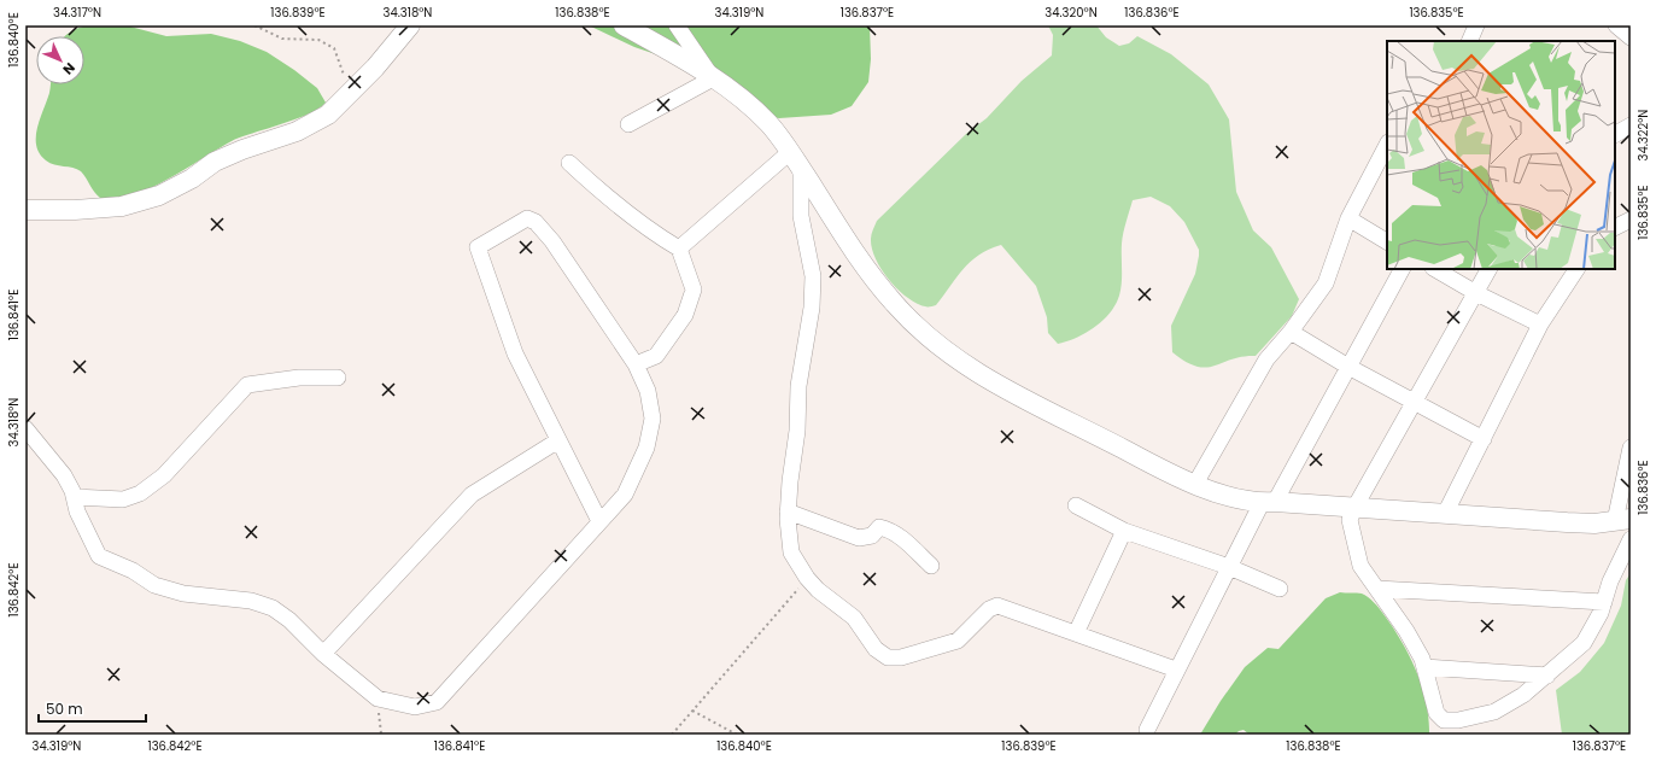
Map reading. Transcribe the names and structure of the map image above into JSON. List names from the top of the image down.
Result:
{
  "scale_bar": "50 m",
  "north": "bottom right",
  "coordinates": [
    "34.317°N",
    "136.839°E",
    "34.318°N",
    "136.838°E",
    "34.319°N",
    "136.837°E",
    "34.320°N",
    "136.836°E",
    "136.835°E",
    "136.840°E",
    "34.322°N",
    "136.841°E",
    "136.842°E"
  ]
}
